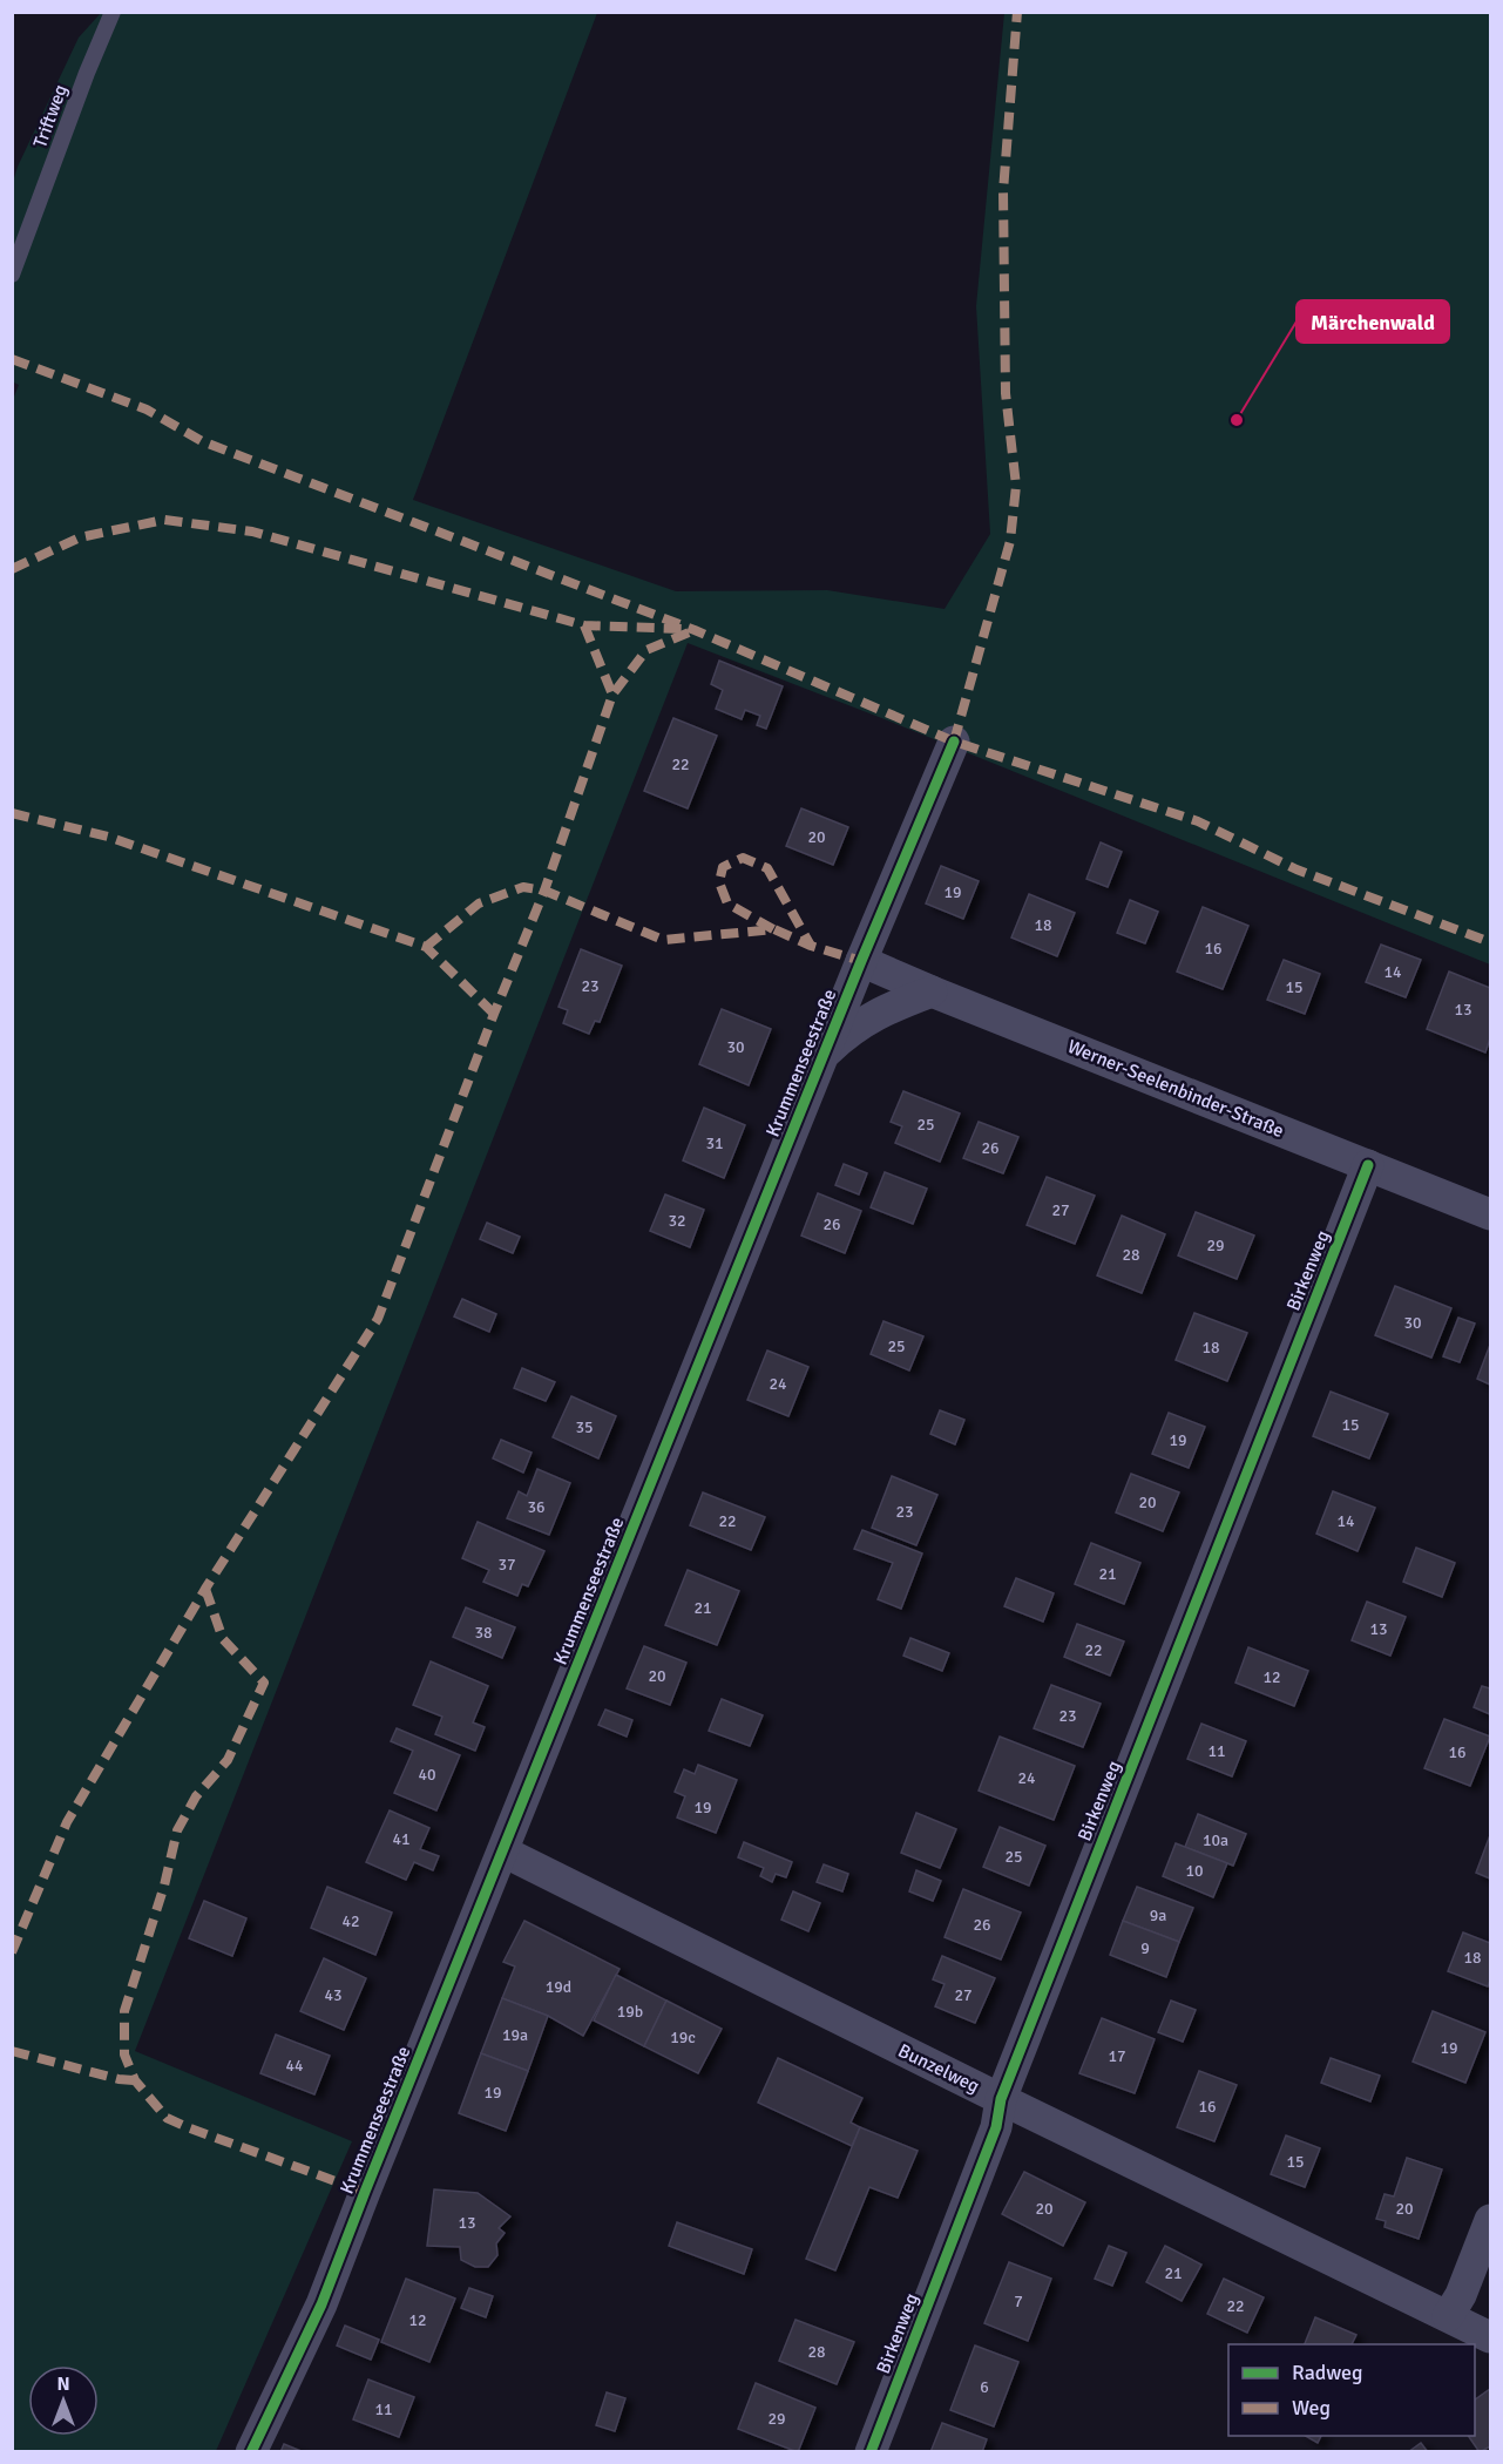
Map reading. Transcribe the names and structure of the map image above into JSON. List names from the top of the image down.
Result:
{
  "streets": {
    "street": [
      "Krummenseestraße",
      "Werner-Seelenbinder-Straße",
      "Birkenweg",
      "Bunzelweg"
    ],
    "lane": ["Triftweg"]
  },
  "crossings": [
    ["Krummenseestraße", "Werner-Seelenbinder-Straße"],
    ["Krummenseestraße", "Bunzelweg"],
    ["Werner-Seelenbinder-Straße", "Birkenweg"],
    ["Birkenweg", "Bunzelweg"]
  ],
  "places": ["Märchenwald"],
  "house_numbers": [
    "22",
    "20",
    "19",
    "18",
    "16",
    "14",
    "23",
    "15",
    "13",
    "30",
    "25",
    "31",
    "26",
    "27",
    "32",
    "26",
    "29",
    "28",
    "30",
    "25",
    "18",
    "24",
    "15",
    "35",
    "19",
    "20",
    "36",
    "23",
    "22",
    "14",
    "37",
    "21",
    "21",
    "13",
    "38",
    "22",
    "20",
    "12",
    "23",
    "11",
    "16",
    "40",
    "24",
    "19",
    "41",
    "10a",
    "25",
    "10",
    "9a",
    "42",
    "26",
    "9",
    "18",
    "19d",
    "43",
    "27",
    "19b",
    "19a",
    "19c",
    "19",
    "17",
    "44",
    "19",
    "16",
    "15",
    "20",
    "20",
    "13",
    "21",
    "7",
    "22",
    "12",
    "28",
    "6",
    "11",
    "29"
  ],
  "legend": ["Radweg", "Weg"],
  "north": "top"
}
